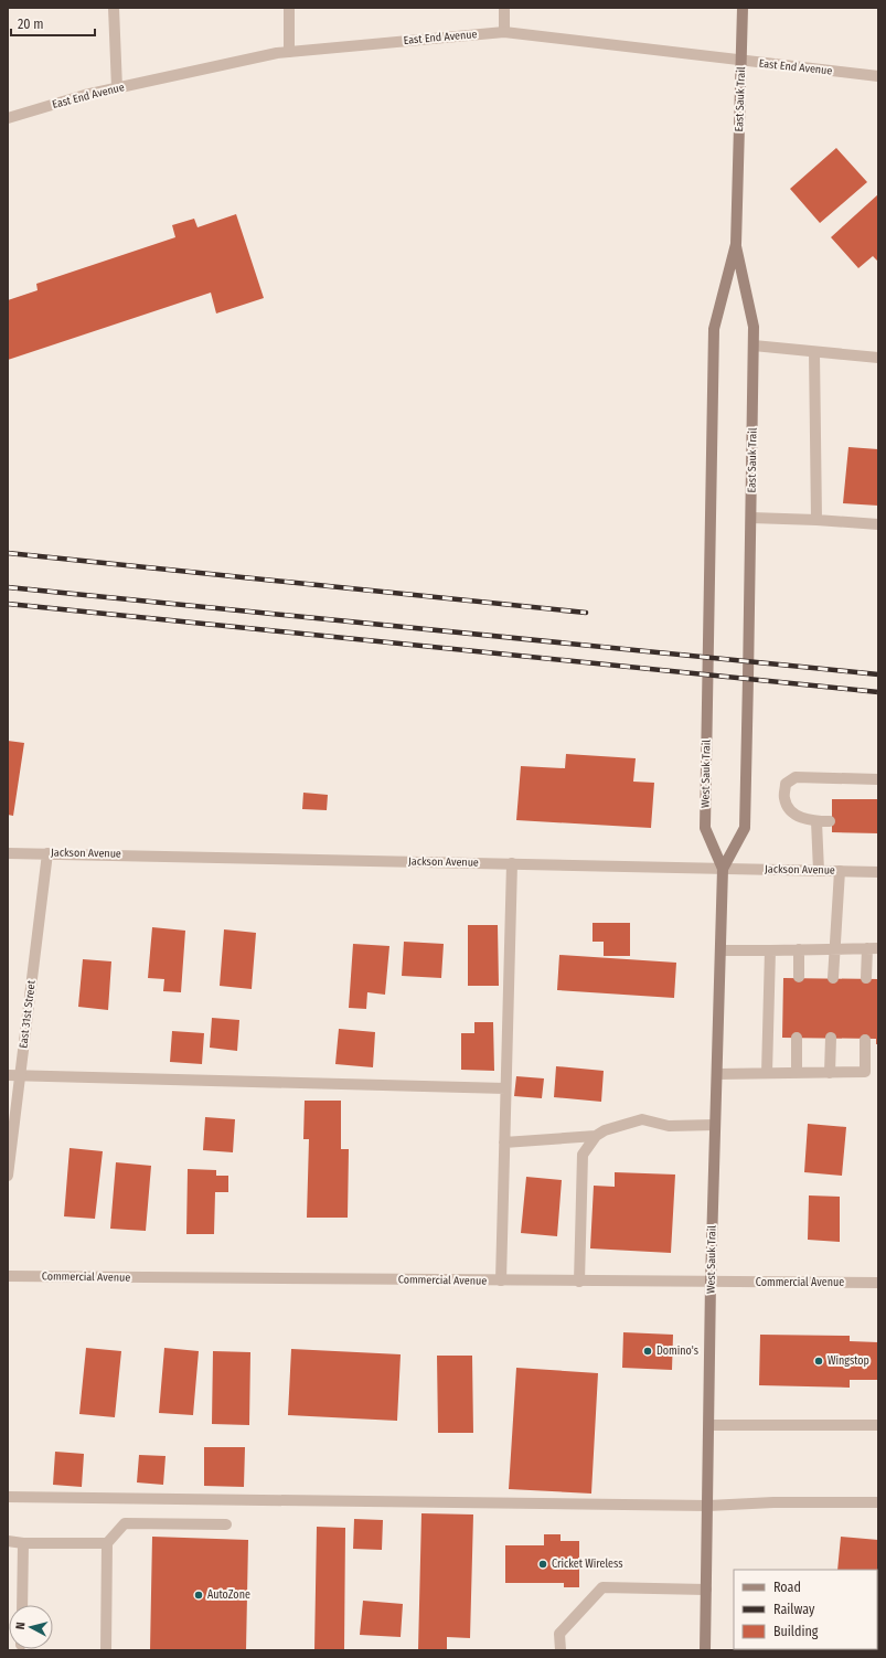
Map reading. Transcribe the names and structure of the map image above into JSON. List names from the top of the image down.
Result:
{
  "streets": {
    "main road": ["East Sauk Trail", "West Sauk Trail"],
    "street": [
      "East End Avenue",
      "Jackson Avenue",
      "East 31st Street",
      "Commercial Avenue"
    ]
  },
  "crossings": [
    ["East End Avenue", "East Sauk Trail"],
    ["East Sauk Trail", "West Sauk Trail"],
    ["West Sauk Trail", "Jackson Avenue"],
    ["West Sauk Trail", "Commercial Avenue"],
    ["Jackson Avenue", "East 31st Street"]
  ],
  "places": [
    "Domino's",
    "Wingstop",
    "Cricket Wireless",
    "AutoZone"
  ],
  "legend": ["Road", "Railway", "Building"],
  "scale_bar": "20 m",
  "north": "left"
}
